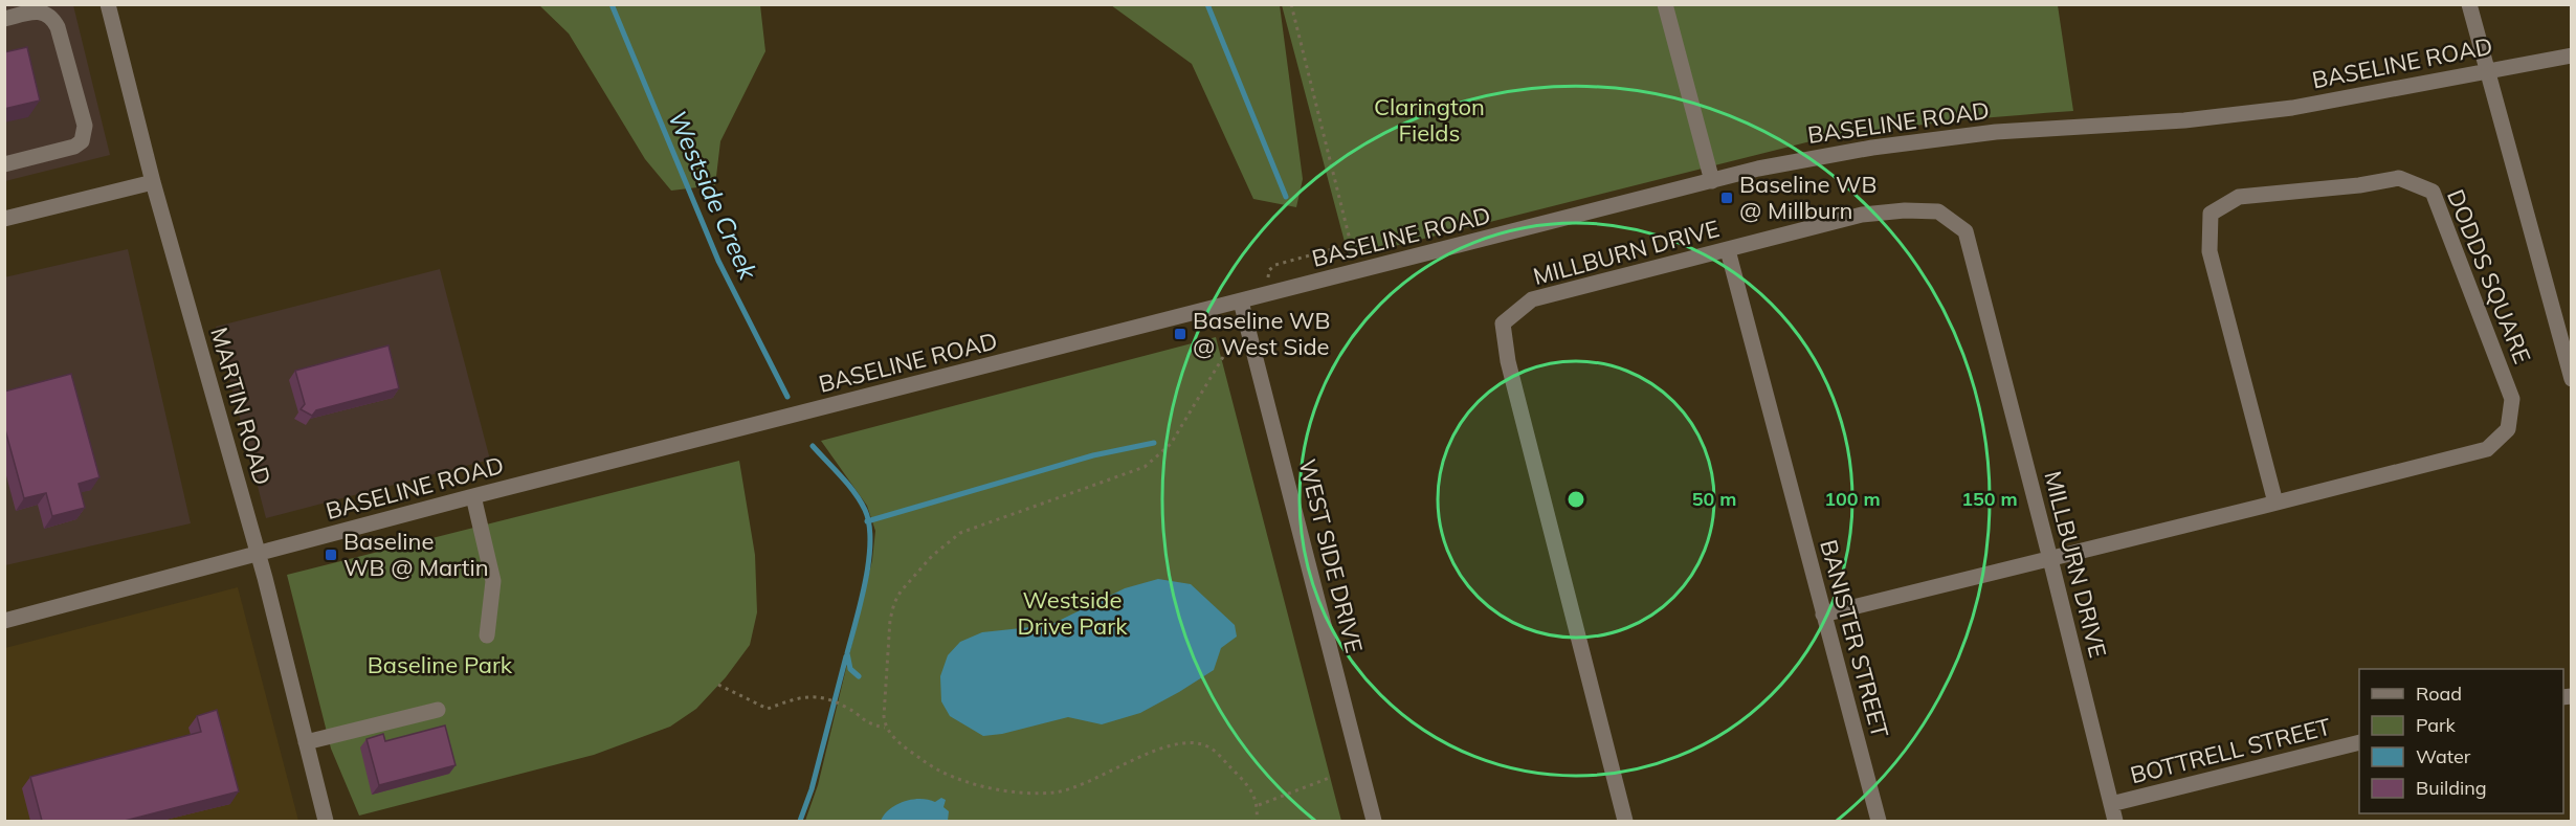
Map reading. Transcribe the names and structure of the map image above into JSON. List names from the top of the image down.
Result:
{
  "streets": {
    "street": [
      "BASELINE ROAD",
      "MILLBURN DRIVE",
      "DODDS SQUARE",
      "MARTIN ROAD",
      "WEST SIDE DRIVE",
      "BANISTER STREET",
      "BOTTRELL STREET"
    ]
  },
  "crossings": [
    ["BASELINE ROAD", "MARTIN ROAD"],
    ["BASELINE ROAD", "WEST SIDE DRIVE"],
    ["MILLBURN DRIVE", "DODDS SQUARE"],
    ["MILLBURN DRIVE", "BANISTER STREET"],
    ["MILLBURN DRIVE", "BOTTRELL STREET"],
    ["DODDS SQUARE", "BANISTER STREET"]
  ],
  "water": ["Westside Creek"],
  "parks": ["Clarington Fields", "Westside Drive Park", "Baseline Park"],
  "places": {
    "transit": ["Baseline WB @ Millburn", "Baseline WB @ West Side", "Baseline WB @ Martin"]
  },
  "legend": [
    "Road",
    "Park",
    "Water",
    "Building"
  ],
  "rings": ["50 m", "100 m", "150 m"]
}
